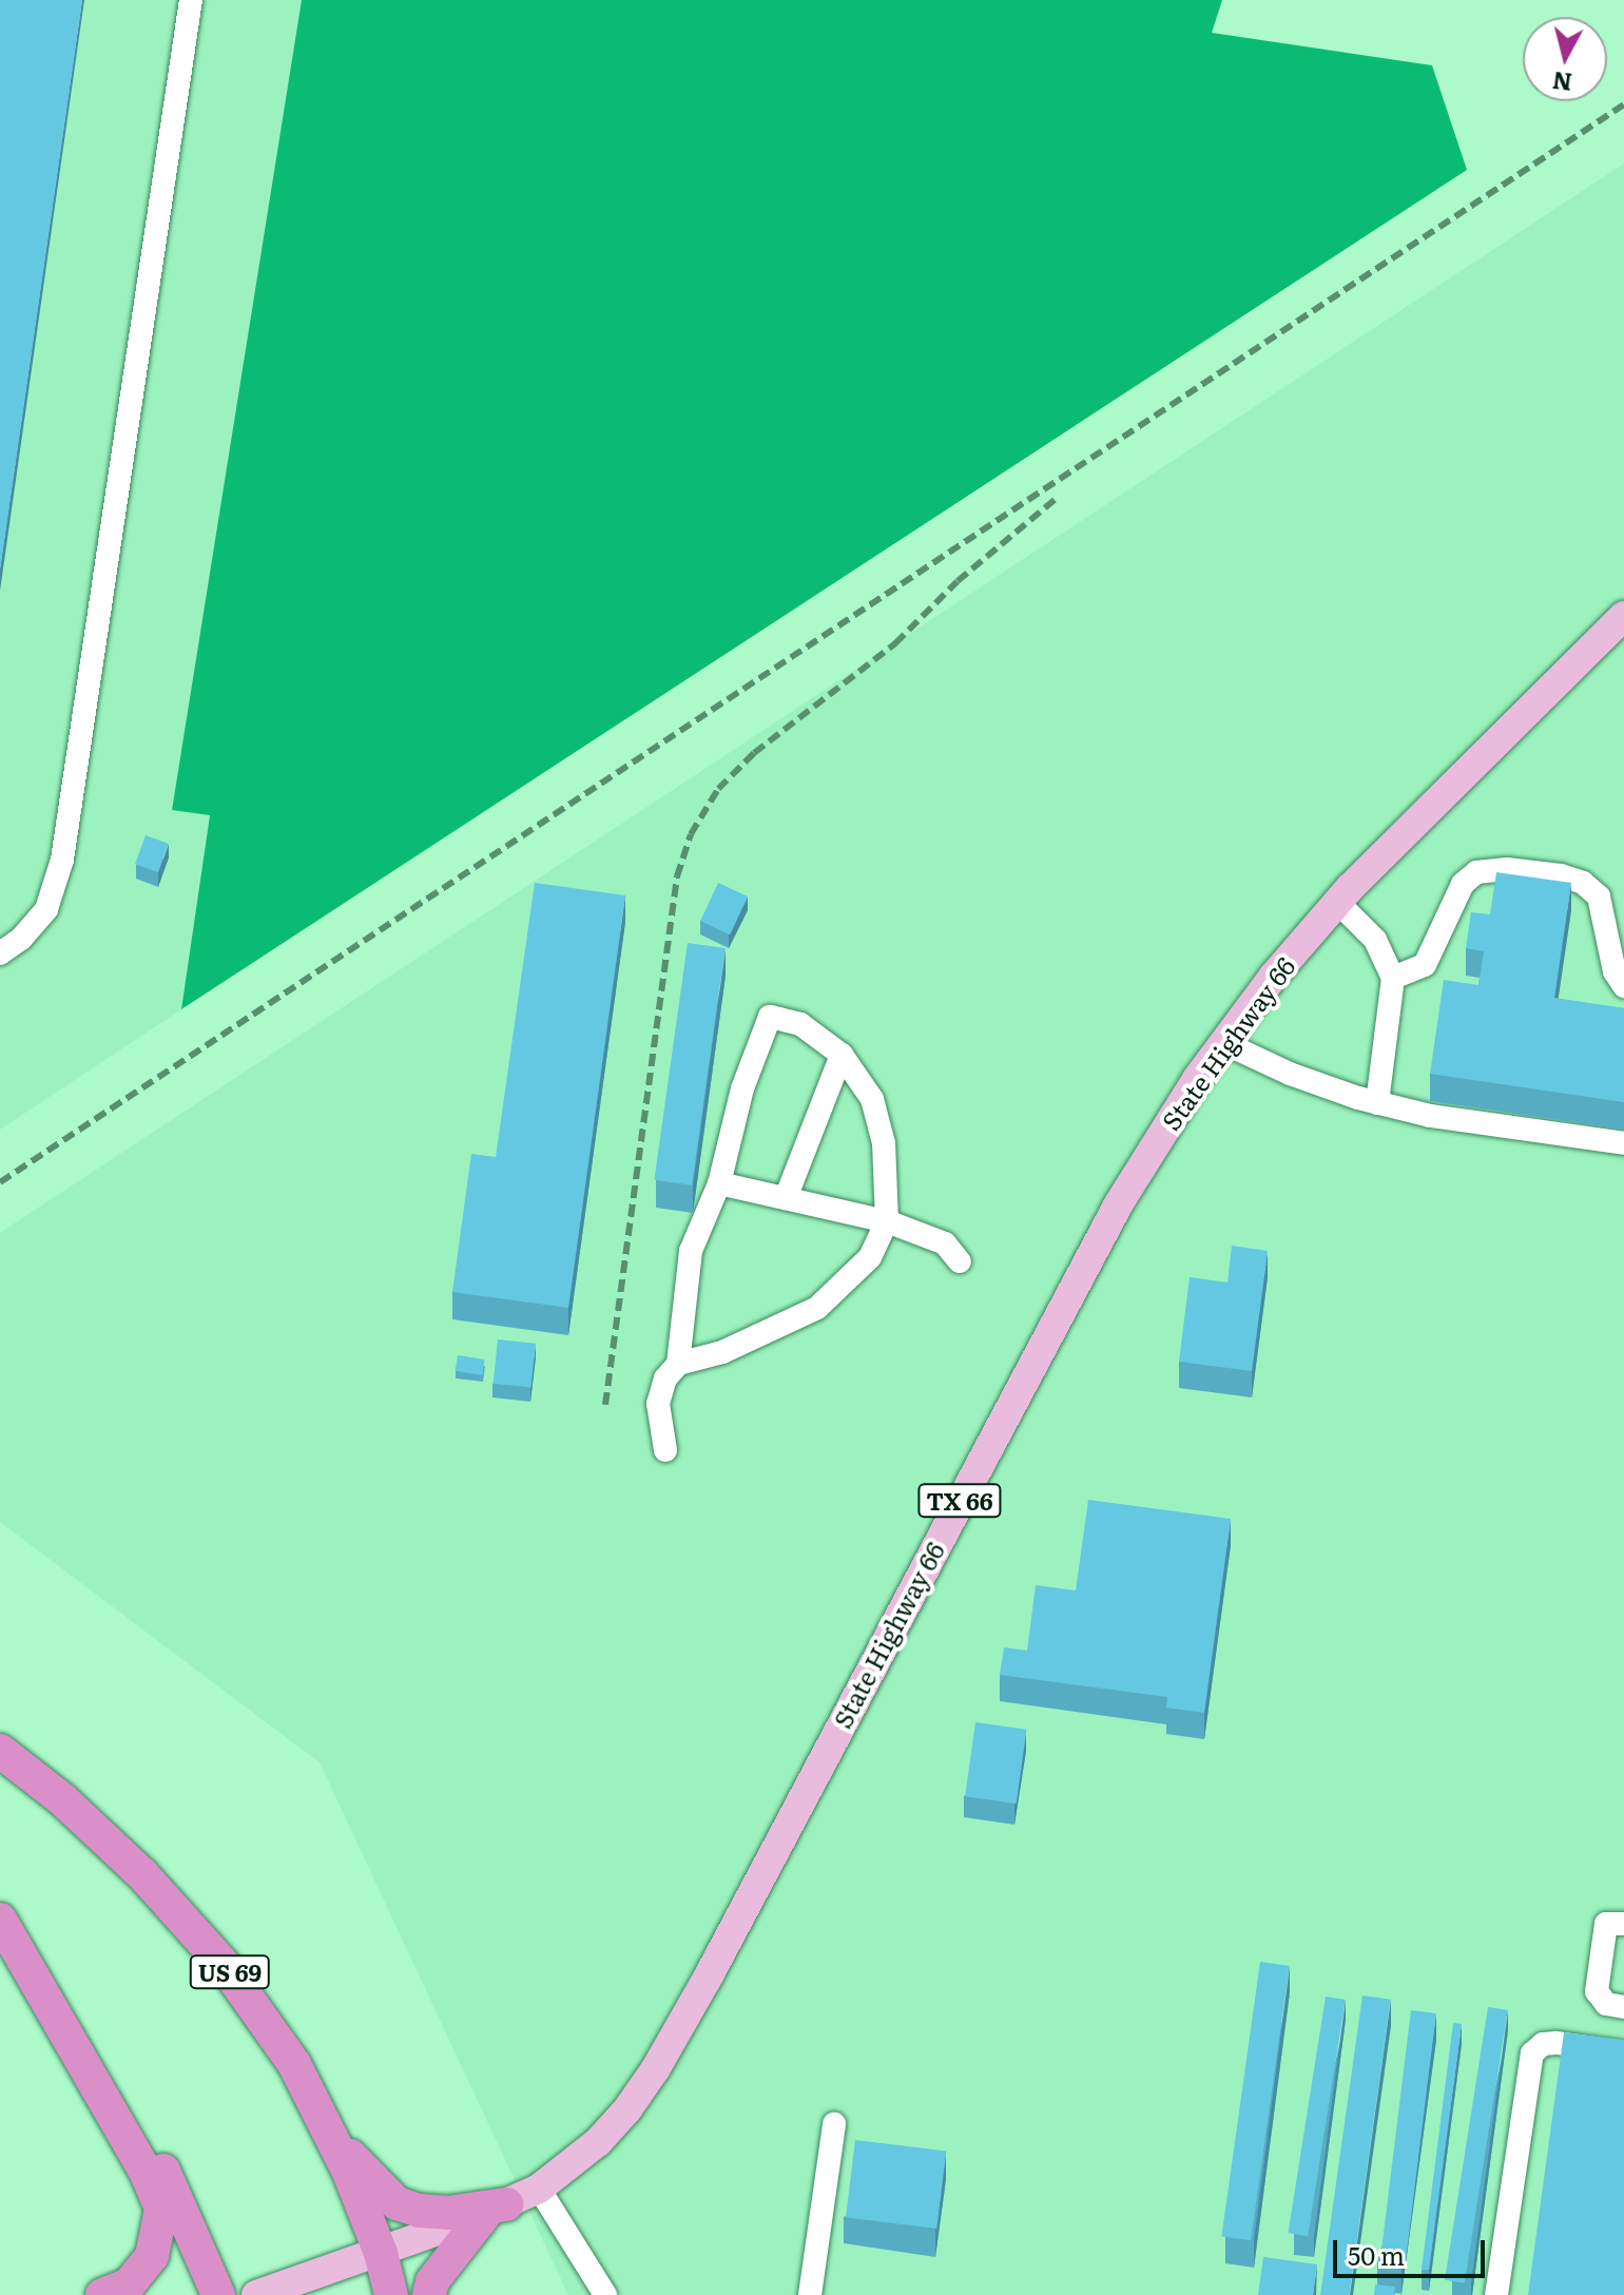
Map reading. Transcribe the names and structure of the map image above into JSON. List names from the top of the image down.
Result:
{
  "streets": {
    "highway": ["US 69"],
    "main road": ["State Highway 66", "TX 66"]
  },
  "crossings": [
    ["State Highway 66", "US 69"]
  ],
  "scale_bar": "50 m",
  "north": "bottom"
}
